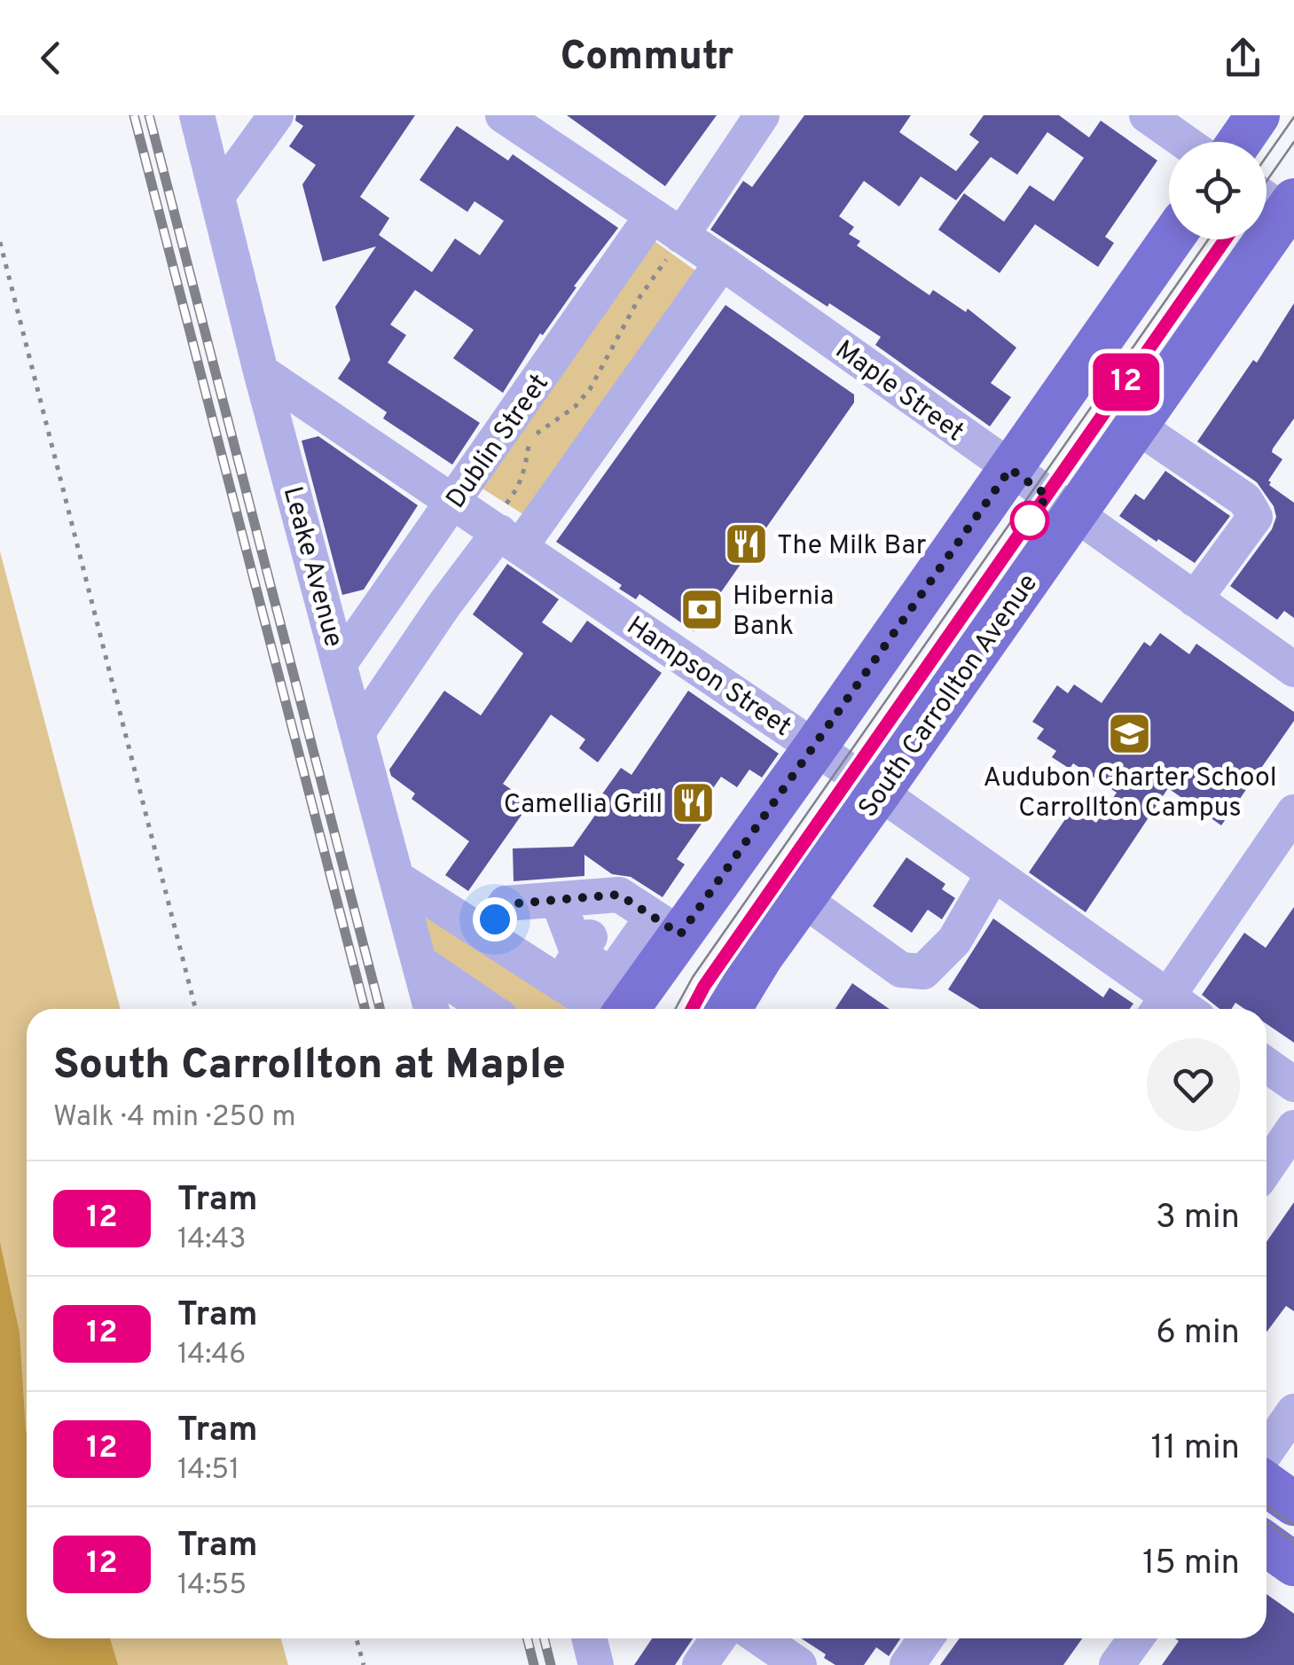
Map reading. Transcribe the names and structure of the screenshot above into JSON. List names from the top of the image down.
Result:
{
  "streets": {
    "main road": ["South Carrollton Avenue"],
    "street": [
      "Maple Street",
      "Dublin Street",
      "Leake Avenue",
      "Hampson Street"
    ]
  },
  "crossings": [
    ["Maple Street", "Dublin Street"],
    ["Maple Street", "South Carrollton Avenue"],
    ["Dublin Street", "Leake Avenue"],
    ["Dublin Street", "Hampson Street"],
    ["Leake Avenue", "Hampson Street"],
    ["Hampson Street", "South Carrollton Avenue"]
  ],
  "places": {
    "restaurant": ["The Milk Bar", "Camellia Grill"],
    "bank": ["Hibernia Bank"],
    "school or university": ["Audubon Charter School Carrollton Campus"]
  },
  "lines": ["tram line 12"],
  "page": {
    "header": "Commutr",
    "on_map": "12",
    "heading": ["South Carrollton at Maple", "Walk · 4 min · 250 m"],
    "list": [
      {
        "mark": "12",
        "name": "Tram",
        "note": "14:43",
        "value": "3 min"
      },
      {
        "mark": "12",
        "name": "Tram",
        "note": "14:46",
        "value": "6 min"
      },
      {
        "mark": "12",
        "name": "Tram",
        "note": "14:51",
        "value": "11 min"
      },
      {
        "mark": "12",
        "name": "Tram",
        "note": "14:55",
        "value": "15 min"
      }
    ]
  }
}
